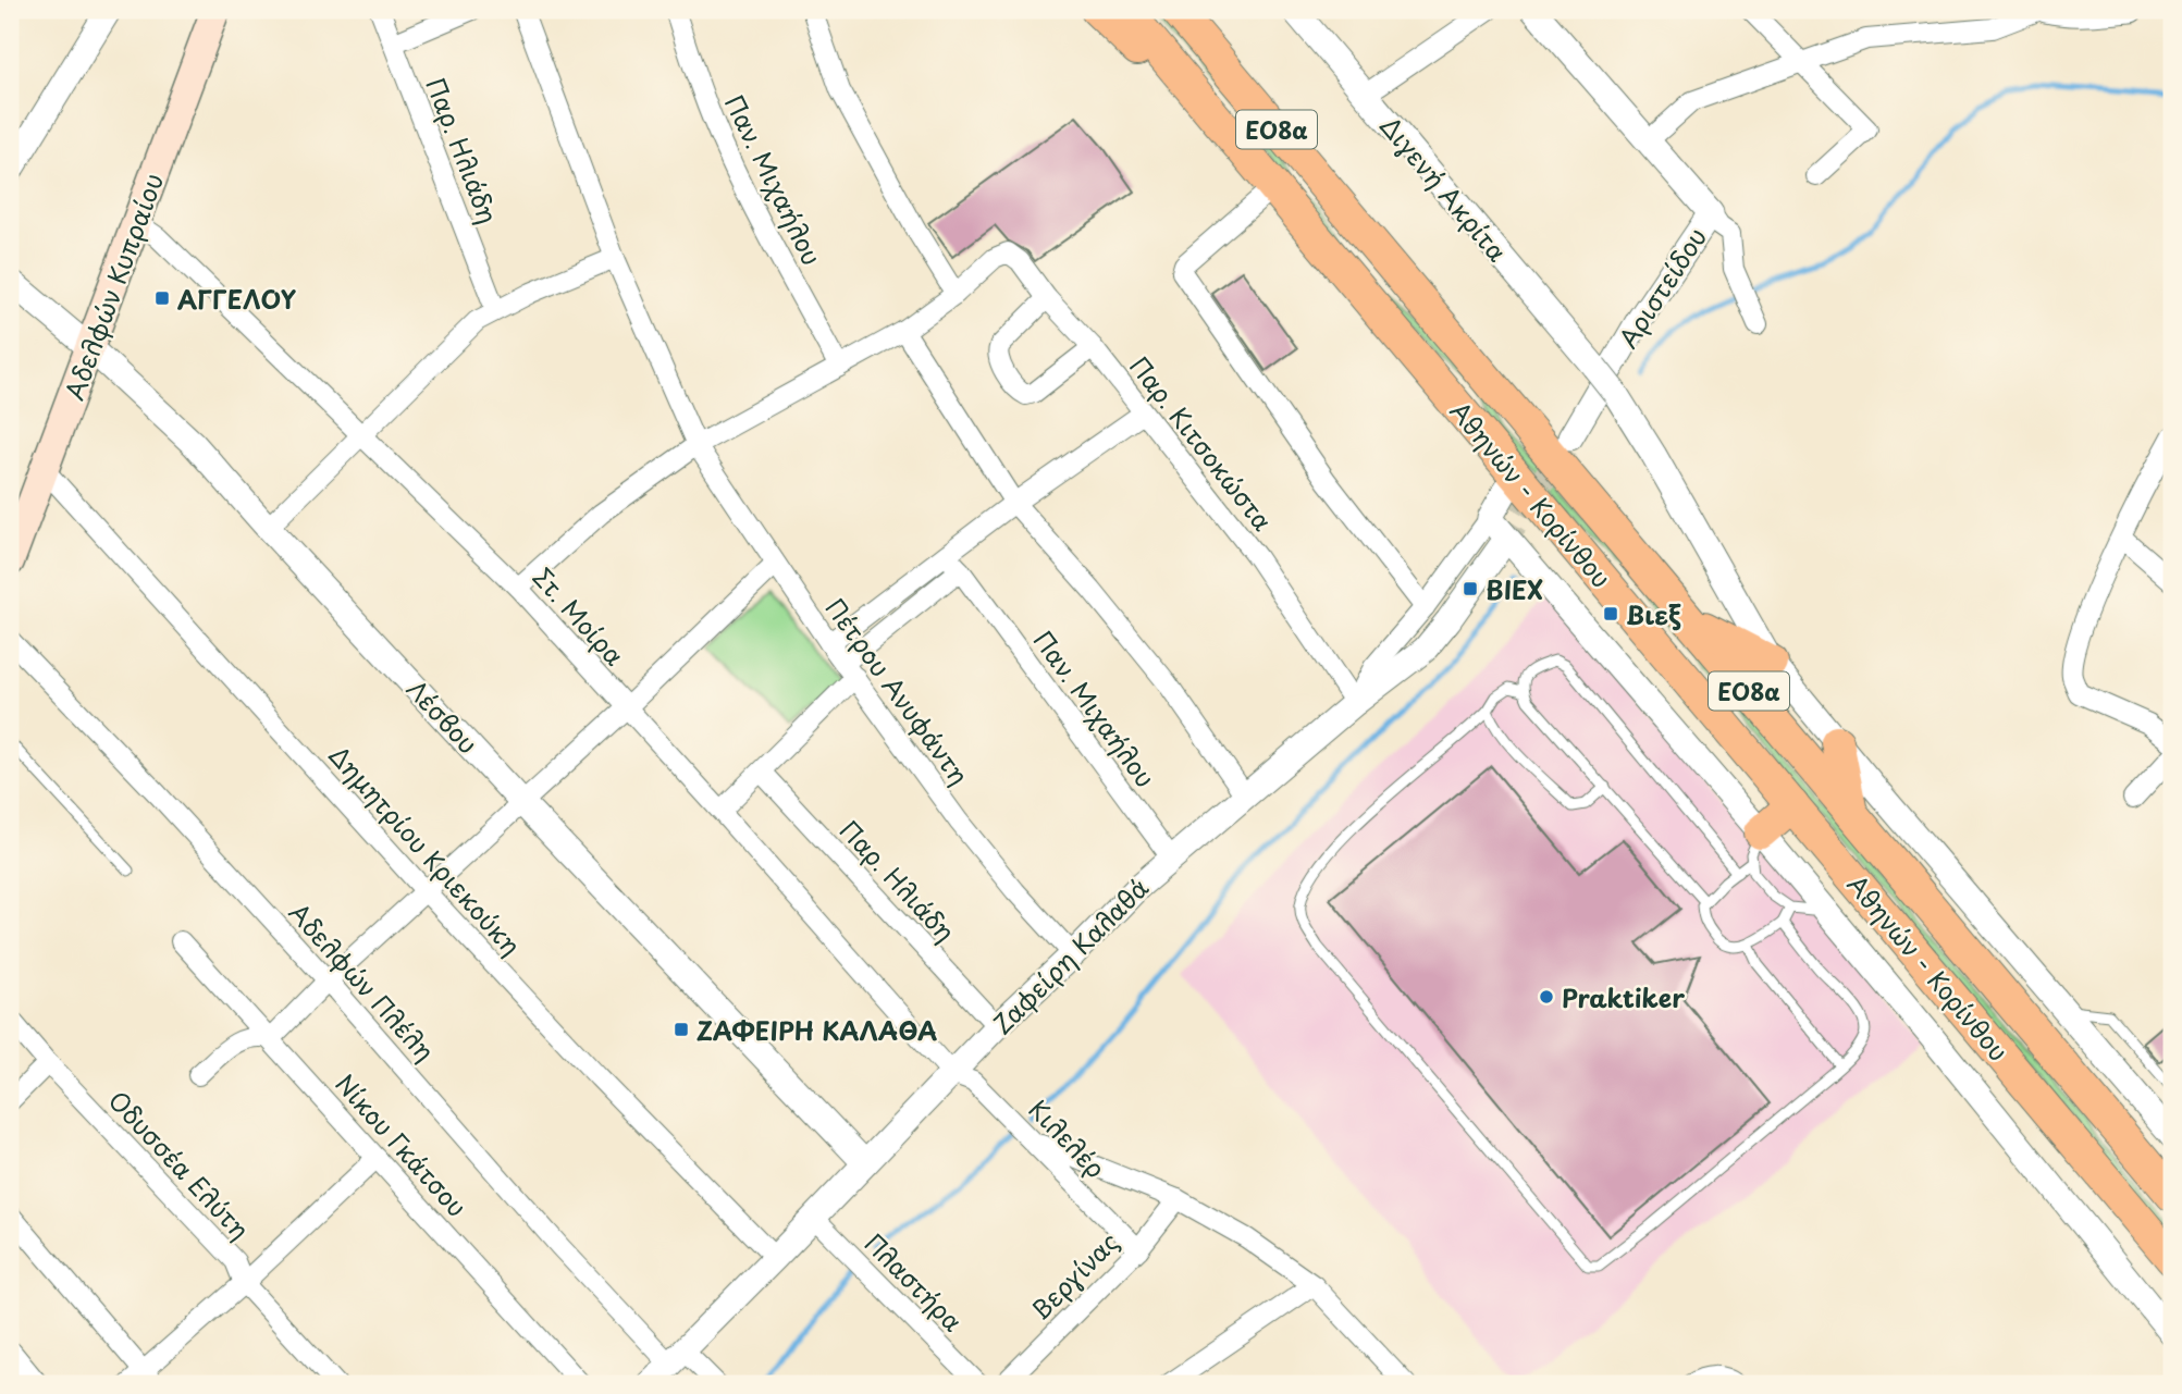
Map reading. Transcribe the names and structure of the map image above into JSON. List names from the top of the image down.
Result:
{
  "streets": {
    "highway": ["ΕΟ8α", "Αθηνών - Κορίνθου"],
    "main road": ["Αδελφών Κυπραίου"],
    "street": [
      "Παρ. Ηλιάδη",
      "Παν. Μιχαήλου",
      "Διγενή Ακρίτα",
      "Αριστείδου",
      "Παρ. Κιτσοκώστα",
      "Στ. Μοίρα",
      "Πέτρου Ανυφάντη",
      "Λέσβου",
      "Δημητρίου Κριεκούκη",
      "Ζαφείρη Καλαθά",
      "Αδελφών Πλέλη",
      "Κιλελέρ",
      "Νίκου Γκάτσου",
      "Οδυσσέα Ελύτη",
      "Βεργίνας",
      "Πλαστήρα"
    ]
  },
  "crossings": [
    ["Παρ. Ηλιάδη", "Ζαφείρη Καλαθά"],
    ["Παν. Μιχαήλου", "Ζαφείρη Καλαθά"],
    ["Αδελφών Κυπραίου", "Στ. Μοίρα"],
    ["Αδελφών Κυπραίου", "Λέσβου"],
    ["Αδελφών Κυπραίου", "Δημητρίου Κριεκούκη"],
    ["Παρ. Κιτσοκώστα", "Ζαφείρη Καλαθά"],
    ["Στ. Μοίρα", "Ζαφείρη Καλαθά"],
    ["Στ. Μοίρα", "Κιλελέρ"],
    ["Πέτρου Ανυφάντη", "Ζαφείρη Καλαθά"],
    ["Λέσβου", "Ζαφείρη Καλαθά"],
    ["Δημητρίου Κριεκούκη", "Ζαφείρη Καλαθά"],
    ["Ζαφείρη Καλαθά", "Αδελφών Πλέλη"],
    ["Ζαφείρη Καλαθά", "Κιλελέρ"],
    ["Ζαφείρη Καλαθά", "Πλαστήρα"],
    ["Κιλελέρ", "Βεργίνας"]
  ],
  "places": {
    "transit": [
      "ΑΓΓΕΛΟΥ",
      "ΒΙΕΧ",
      "Βιεξ",
      "ΖΑΦΕΙΡΗ ΚΑΛΑΘΑ"
    ],
    "other": ["Praktiker"]
  }
}
